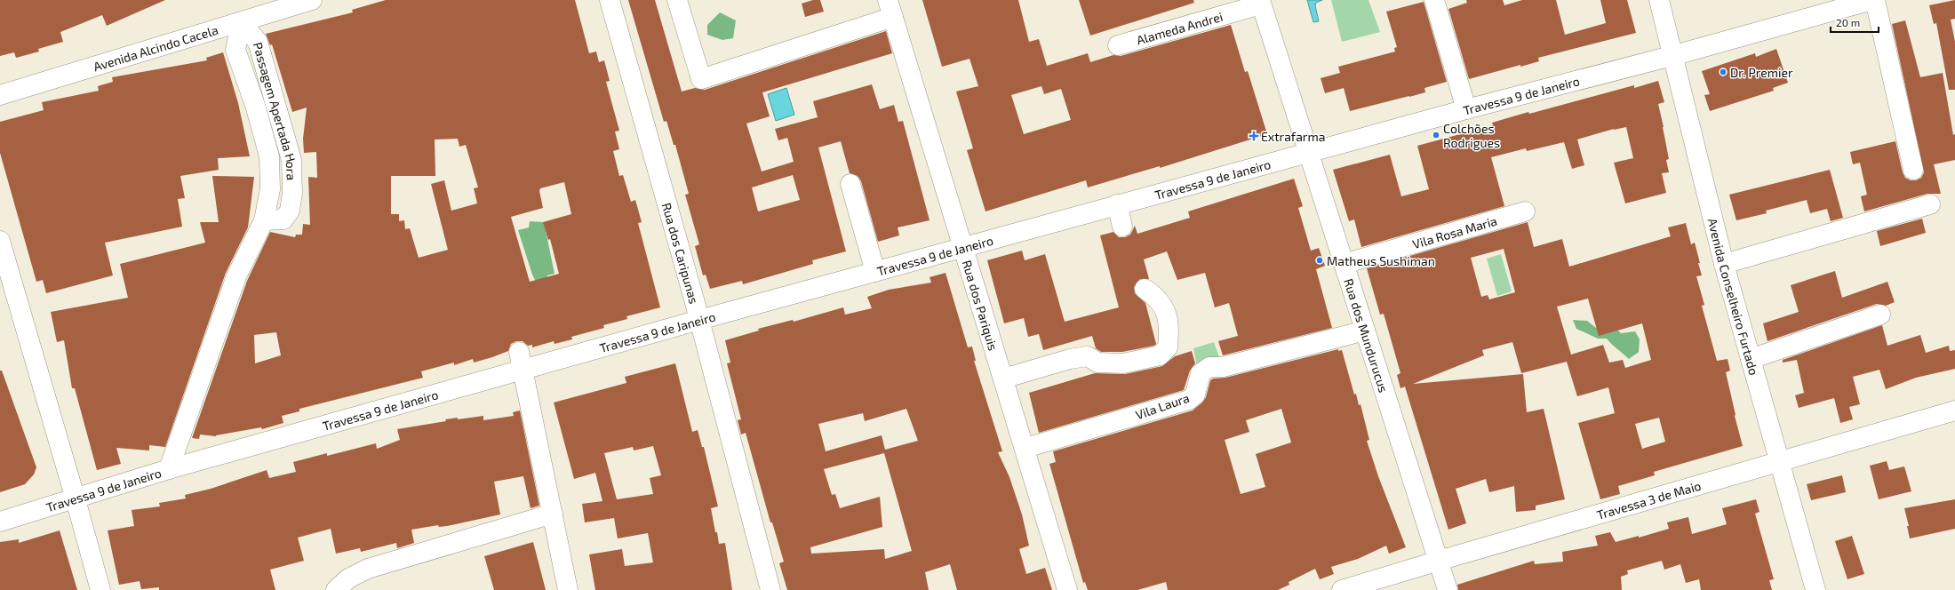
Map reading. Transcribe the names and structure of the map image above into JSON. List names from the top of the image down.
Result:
{
  "streets": {
    "street": [
      "Alameda Andrei",
      "Avenida Alcindo Cacela",
      "Travessa 9 de Janeiro",
      "Passagem Apertada Hora",
      "Vila Rosa Maria",
      "Rua dos Caripunas",
      "Avenida Conselheiro Furtado",
      "Rua dos Pariquis",
      "Rua dos Mundurucus",
      "Vila Laura",
      "Travessa 3 de Maio"
    ]
  },
  "crossings": [
    ["Alameda Andrei", "Rua dos Mundurucus"],
    ["Avenida Alcindo Cacela", "Passagem Apertada Hora"],
    ["Travessa 9 de Janeiro", "Passagem Apertada Hora"],
    ["Travessa 9 de Janeiro", "Rua dos Caripunas"],
    ["Travessa 9 de Janeiro", "Avenida Conselheiro Furtado"],
    ["Travessa 9 de Janeiro", "Rua dos Pariquis"],
    ["Travessa 9 de Janeiro", "Rua dos Mundurucus"],
    ["Vila Rosa Maria", "Rua dos Mundurucus"],
    ["Avenida Conselheiro Furtado", "Travessa 3 de Maio"],
    ["Rua dos Pariquis", "Vila Laura"],
    ["Rua dos Mundurucus", "Vila Laura"],
    ["Rua dos Mundurucus", "Travessa 3 de Maio"]
  ],
  "places": {
    "other": ["Dr. Premier", "Colchões Rodrigues", "Matheus Sushiman"],
    "health": ["Extrafarma"]
  },
  "scale_bar": "20 m"
}
